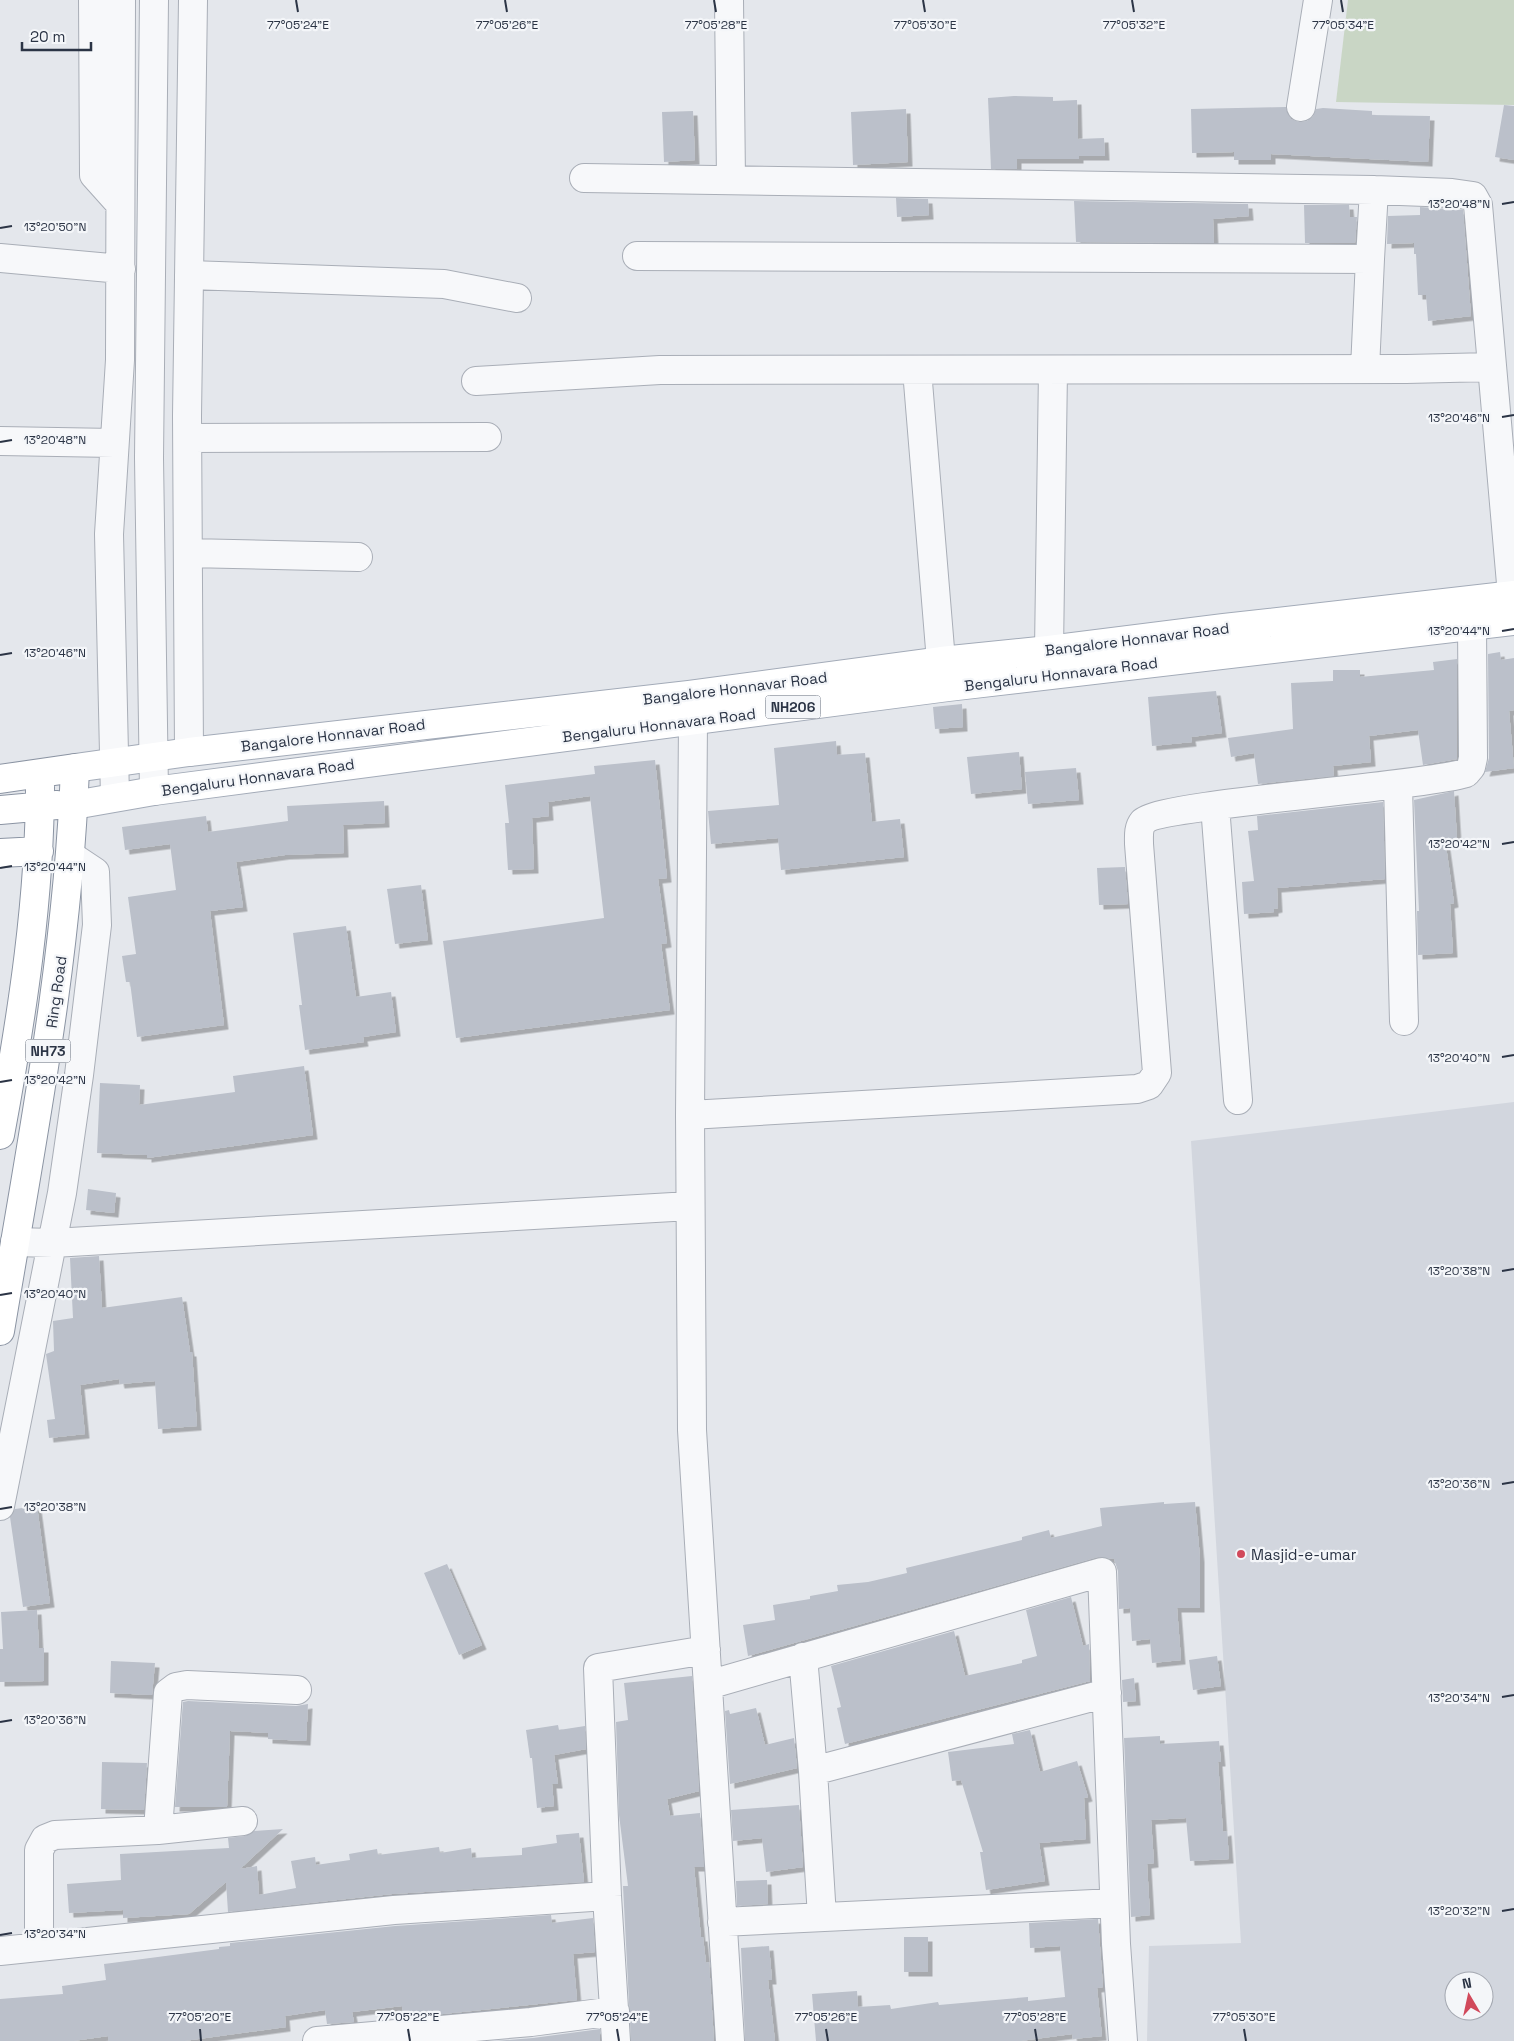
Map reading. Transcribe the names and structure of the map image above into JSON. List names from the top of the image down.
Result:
{
  "streets": {
    "main road": [
      "Bangalore Honnavar Road",
      "Bengaluru Honnavara Road",
      "NH206",
      "Ring Road",
      "NH73"
    ]
  },
  "crossings": [
    ["Bangalore Honnavar Road", "Bengaluru Honnavara Road"],
    ["Bangalore Honnavar Road", "Ring Road"],
    ["Bangalore Honnavar Road", "NH73"],
    ["Bengaluru Honnavara Road", "Ring Road"],
    ["Bengaluru Honnavara Road", "NH73"]
  ],
  "places": ["Masjid-e-umar"],
  "scale_bar": "20 m",
  "north": "top",
  "coordinates": [
    "77°05'24\"E",
    "77°05'26\"E",
    "77°05'28\"E",
    "77°05'30\"E",
    "77°05'32\"E",
    "77°05'34\"E",
    "13°20'48\"N",
    "13°20'50\"N",
    "13°20'46\"N",
    "13°20'44\"N",
    "13°20'42\"N",
    "13°20'40\"N",
    "13°20'38\"N",
    "13°20'36\"N",
    "13°20'34\"N",
    "13°20'32\"N",
    "77°05'20\"E",
    "77°05'22\"E"
  ]
}
